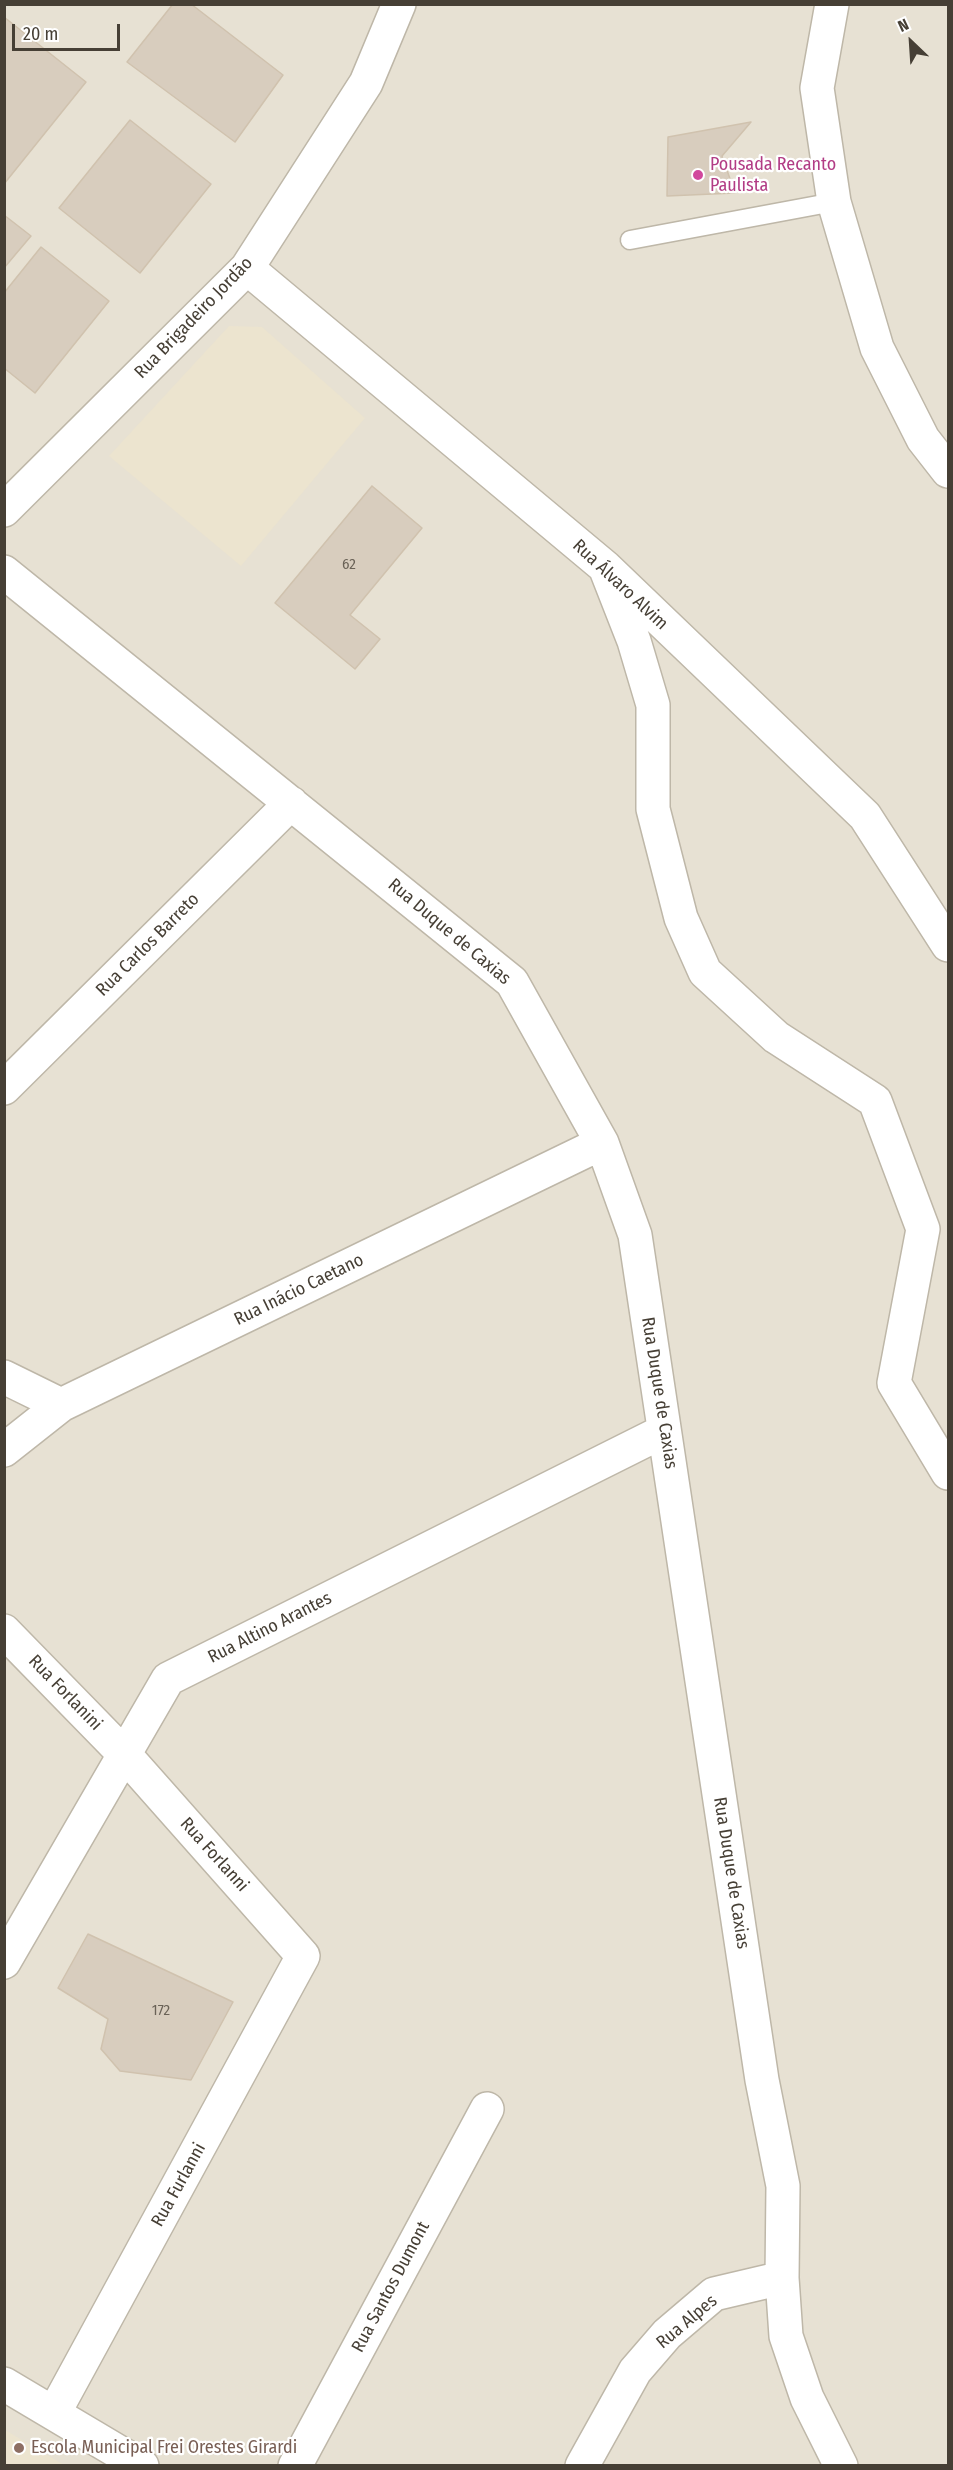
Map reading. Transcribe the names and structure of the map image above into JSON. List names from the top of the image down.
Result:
{
  "streets": {
    "street": [
      "Rua Brigadeiro Jordão",
      "Rua Álvaro Alvim",
      "Rua Duque de Caxias",
      "Rua Carlos Barreto",
      "Rua Inácio Caetano",
      "Rua Altino Arantes",
      "Rua Forlanini",
      "Rua Forlanni",
      "Rua Furlanni",
      "Rua Santos Dumont",
      "Rua Alpes"
    ]
  },
  "crossings": [
    ["Rua Brigadeiro Jordão", "Rua Álvaro Alvim"],
    ["Rua Duque de Caxias", "Rua Carlos Barreto"],
    ["Rua Duque de Caxias", "Rua Inácio Caetano"],
    ["Rua Duque de Caxias", "Rua Altino Arantes"],
    ["Rua Duque de Caxias", "Rua Alpes"],
    ["Rua Altino Arantes", "Rua Forlanini"],
    ["Rua Altino Arantes", "Rua Forlanni"],
    ["Rua Forlanini", "Rua Forlanni"],
    ["Rua Forlanni", "Rua Furlanni"]
  ],
  "places": ["Pousada Recanto Paulista", "Escola Municipal Frei Orestes Girardi"],
  "house_numbers": ["62", "172"],
  "scale_bar": "20 m",
  "north": "top left"
}
